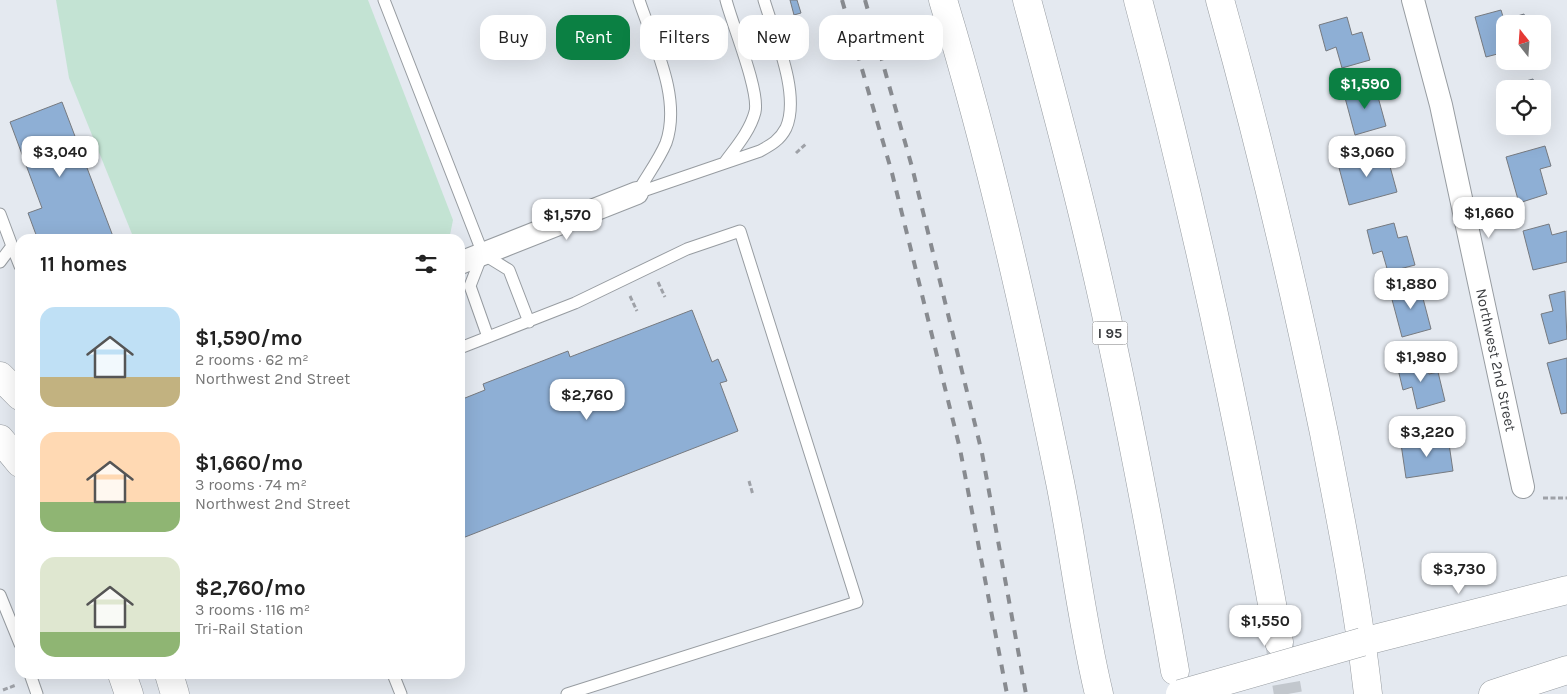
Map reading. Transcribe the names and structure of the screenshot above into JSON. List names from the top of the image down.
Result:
{
  "streets": {
    "main road": ["I 95"],
    "street": ["Northwest 2nd Street"]
  },
  "north": "top",
  "page": {
    "chip": [
      "Buy",
      "Rent",
      "Filters",
      "New",
      "Apartment"
    ],
    "price": [
      "$1,590",
      "$3,040",
      "$3,060",
      "$1,660",
      "$1,570",
      "$1,880",
      "$1,980",
      "$2,760",
      "$3,220",
      "$3,730",
      "$1,550"
    ],
    "heading": "11 homes",
    "list": [
      {
        "name": "$1,590/mo",
        "note": "2 rooms · 62 m² · Northwest 2nd Street"
      },
      {
        "name": "$1,660/mo",
        "note": "3 rooms · 74 m² · Northwest 2nd Street"
      },
      {
        "name": "$2,760/mo",
        "note": "3 rooms · 116 m² · Tri-Rail Station"
      }
    ]
  }
}
